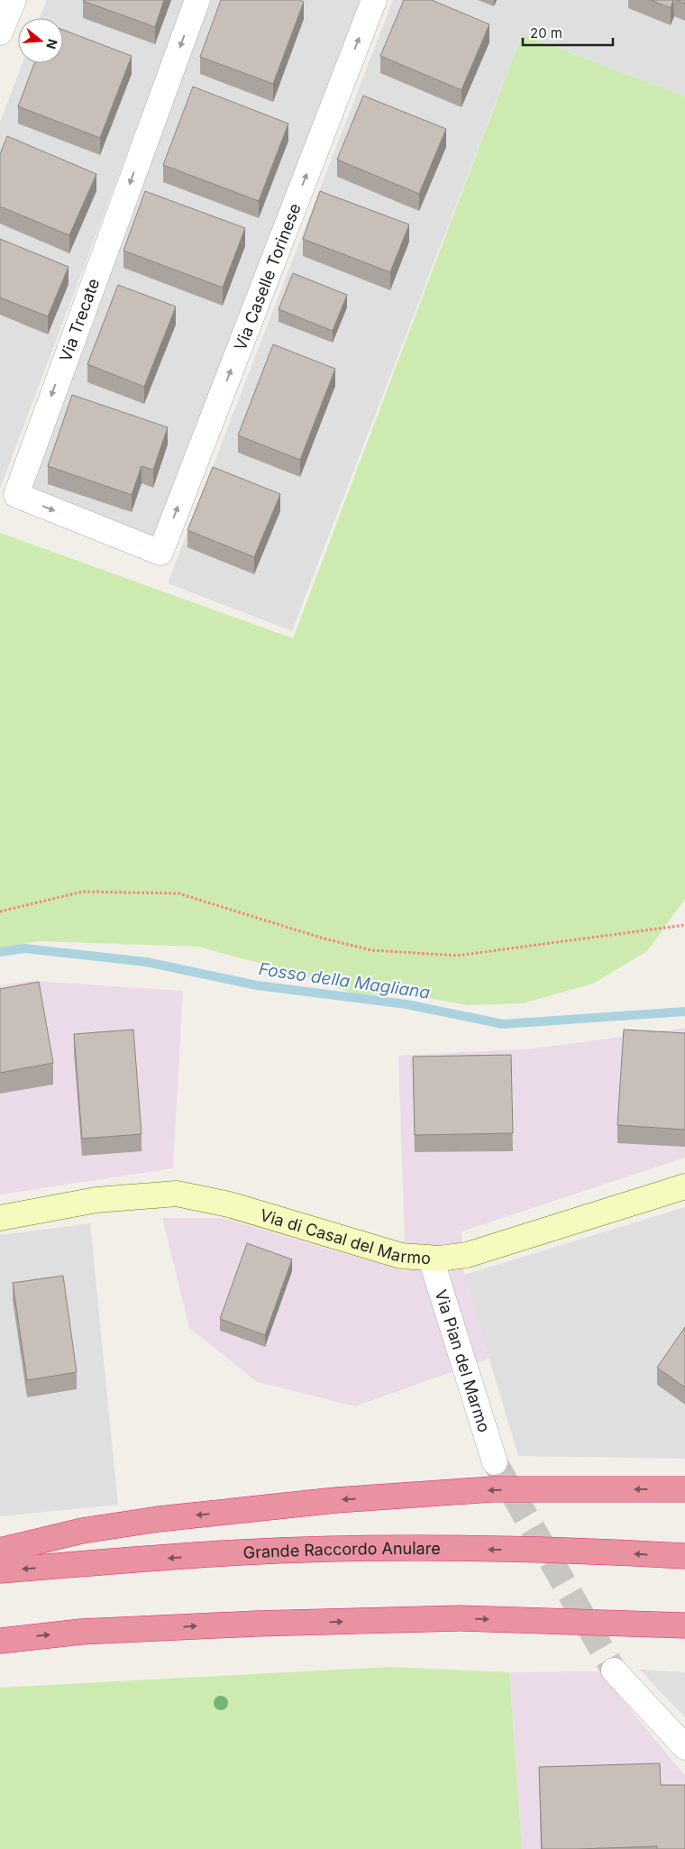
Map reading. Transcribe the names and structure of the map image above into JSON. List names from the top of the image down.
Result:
{
  "streets": {
    "highway": ["Grande Raccordo Anulare"],
    "main road": ["Via di Casal del Marmo"],
    "street": ["Via Caselle Torinese", "Via Trecate", "Via Pian del Marmo"]
  },
  "crossings": [
    ["Via Caselle Torinese", "Via Trecate"],
    ["Via di Casal del Marmo", "Via Pian del Marmo"]
  ],
  "one_way": ["Via Caselle Torinese", "Via Trecate"],
  "water": ["Fosso della Magliana"],
  "scale_bar": "20 m",
  "north": "right"
}
